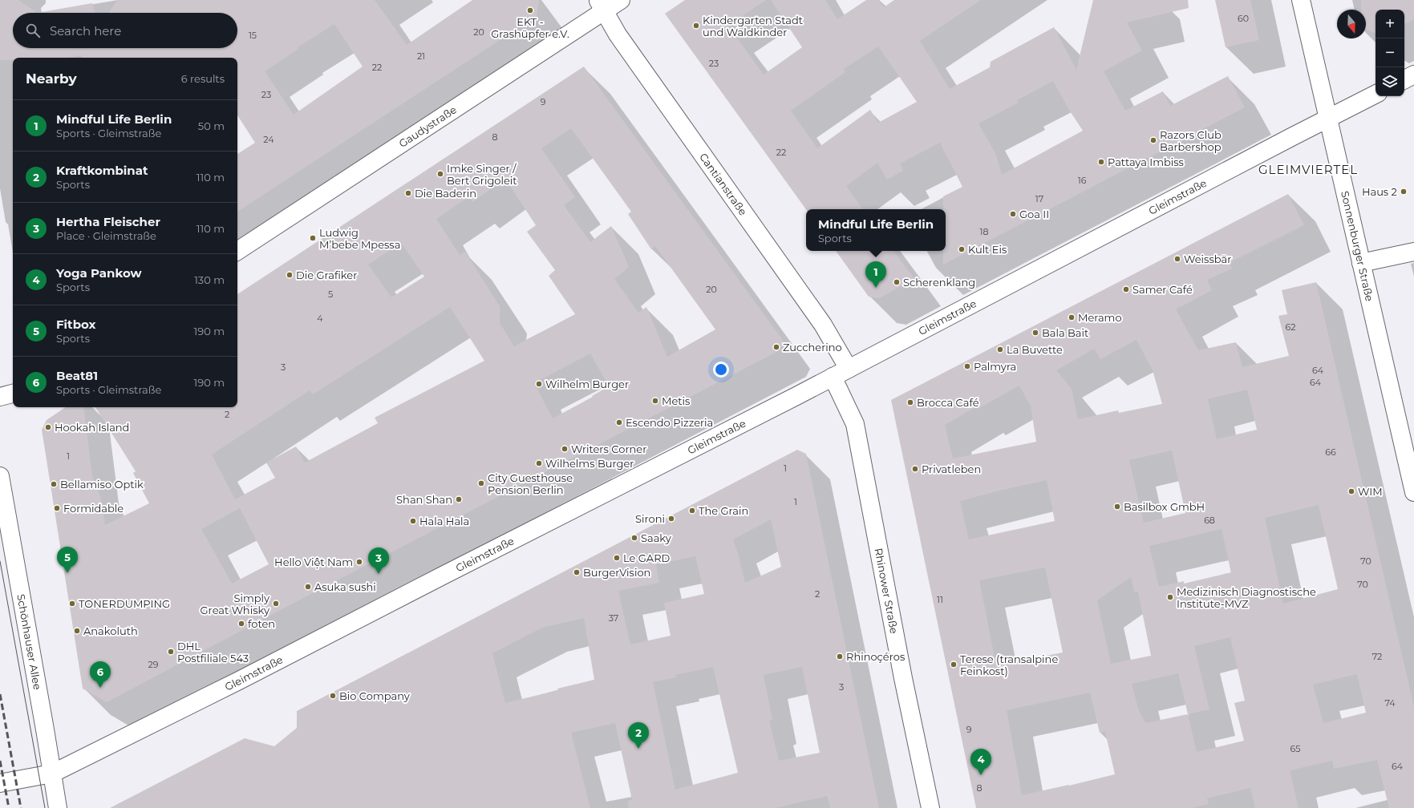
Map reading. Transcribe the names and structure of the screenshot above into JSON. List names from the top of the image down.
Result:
{
  "streets": {
    "street": [
      "Gaudystraße",
      "Cantianstraße",
      "Gleimstraße",
      "Sonnenburger Straße",
      "Rhinower Straße",
      "Schönhauser Allee"
    ]
  },
  "crossings": [
    ["Gaudystraße", "Cantianstraße"],
    ["Cantianstraße", "Gleimstraße"],
    ["Gleimstraße", "Sonnenburger Straße"],
    ["Gleimstraße", "Rhinower Straße"],
    ["Gleimstraße", "Schönhauser Allee"]
  ],
  "districts": ["GLEIMVIERTEL"],
  "places": [
    "EKT - Grashüpfer e.V.",
    "Kindergarten Stadt und Waldkinder",
    "Razors Club Barbershop",
    "Pattaya Imbiss",
    "Imke Singer / Bert Grigoleit",
    "Haus 2",
    "Die Baderin",
    "Goa II",
    "Ludwig M’bebe Mpessa",
    "Kult Eis",
    "Weissbär",
    "Die Grafiker",
    "Scherenklang",
    "Samer Café",
    "Meramo",
    "Bala Bait",
    "Zuccherino",
    "La Buvette",
    "Palmyra",
    "Wilhelm Burger",
    "Metis",
    "Brocca Café",
    "Escendo Pizzeria",
    "Hookah Island",
    "Writers Corner",
    "Wilhelms Burger",
    "Privatleben",
    "City Guesthouse Pension Berlin",
    "Bellamiso Optik",
    "WIM",
    "Shan Shan",
    "Basilbox GmbH",
    "Formidable",
    "The Grain",
    "Sironi",
    "Hala Hala",
    "Saaky",
    "Le GARD",
    "Hello Việt Nam",
    "BurgerVision",
    "Asuka sushi",
    "Medizinisch Diagnostische Institute-MVZ",
    "TONERDUMPING",
    "Simply Great Whisky",
    "foten",
    "Anakoluth",
    "DHL Postfiliale 543",
    "Rhinoçéros",
    "Terese (transalpine Feinkost)",
    "Bio Company"
  ],
  "house_numbers": [
    "60",
    "20",
    "15",
    "21",
    "23",
    "22",
    "23",
    "9",
    "8",
    "24",
    "22",
    "16",
    "17",
    "18",
    "20",
    "5",
    "4",
    "62",
    "3",
    "64",
    "64",
    "2",
    "66",
    "1",
    "1",
    "1",
    "68",
    "70",
    "70",
    "2",
    "11",
    "37",
    "72",
    "29",
    "3",
    "74",
    "9",
    "65",
    "64",
    "8"
  ],
  "north": "bottom",
  "page": {
    "map_buttons": ["+", "−"],
    "search": "Search here",
    "heading": ["Nearby", "6 results"],
    "list": [
      {
        "mark": "1",
        "name": "Mindful Life Berlin",
        "note": "Sports · Gleimstraße",
        "value": "50 m"
      },
      {
        "mark": "2",
        "name": "Kraftkombinat",
        "note": "Sports",
        "value": "110 m"
      },
      {
        "mark": "3",
        "name": "Hertha Fleischer",
        "note": "Place · Gleimstraße",
        "value": "110 m"
      },
      {
        "mark": "4",
        "name": "Yoga Pankow",
        "note": "Sports",
        "value": "130 m"
      },
      {
        "mark": "5",
        "name": "Fitbox",
        "note": "Sports",
        "value": "190 m"
      },
      {
        "mark": "6",
        "name": "Beat81",
        "note": "Sports · Gleimstraße",
        "value": "190 m"
      }
    ],
    "popup": ["Mindful Life Berlin", "Sports"],
    "pins": [
      "1",
      "5",
      "3",
      "6",
      "2",
      "4"
    ]
  }
}
